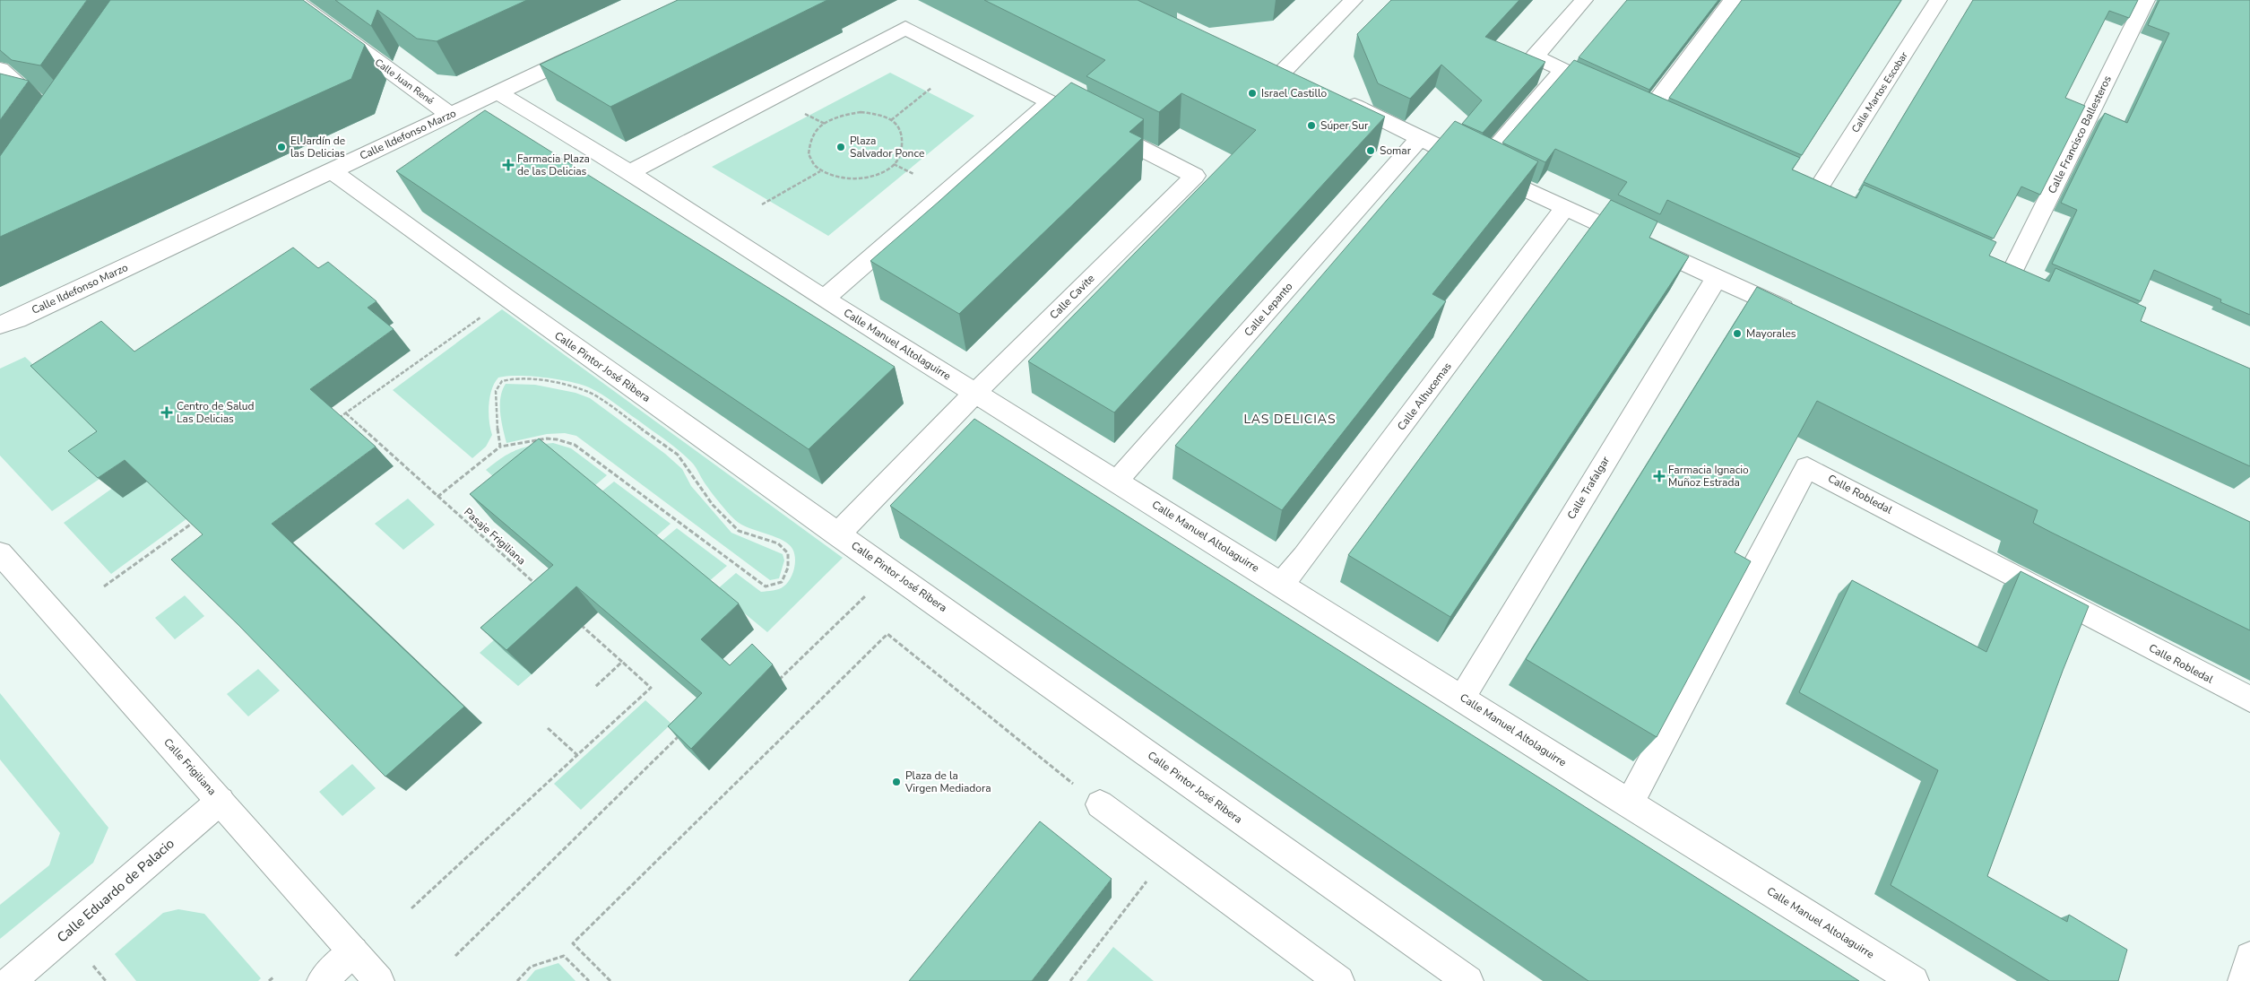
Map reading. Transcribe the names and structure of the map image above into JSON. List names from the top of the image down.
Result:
{
  "streets": {
    "street": [
      "Calle Juan René",
      "Calle Martos Escobar",
      "Calle Ildefonso Marzo",
      "Calle Francisco Ballesteros",
      "Calle Cavite",
      "Calle Lepanto",
      "Calle Manuel Altolaguirre",
      "Calle Pintor José Ribera",
      "Calle Alhucemas",
      "Calle Trafalgar",
      "Calle Robledal",
      "Calle Frigiliana",
      "Calle Eduardo de Palacio"
    ],
    "path": ["Pasaje Frigiliana"]
  },
  "crossings": [
    ["Calle Juan René", "Calle Ildefonso Marzo"],
    ["Calle Ildefonso Marzo", "Calle Manuel Altolaguirre"],
    ["Calle Ildefonso Marzo", "Calle Pintor José Ribera"],
    ["Calle Cavite", "Calle Manuel Altolaguirre"],
    ["Calle Cavite", "Calle Pintor José Ribera"],
    ["Calle Lepanto", "Calle Manuel Altolaguirre"],
    ["Calle Manuel Altolaguirre", "Calle Alhucemas"],
    ["Calle Manuel Altolaguirre", "Calle Trafalgar"],
    ["Calle Manuel Altolaguirre", "Calle Robledal"],
    ["Calle Frigiliana", "Calle Eduardo de Palacio"]
  ],
  "districts": ["LAS DELICIAS"],
  "places": {
    "other": [
      "Israel Castillo",
      "Súper Sur",
      "El Jardín de las Delicias",
      "Plaza Salvador Ponce",
      "Somar",
      "Mayorales",
      "Plaza de la Virgen Mediadora"
    ],
    "health": ["Farmacia Plaza de las Delicias", "Centro de Salud Las Delicias", "Farmacia Ignacio Muñoz Estrada"]
  }
}
